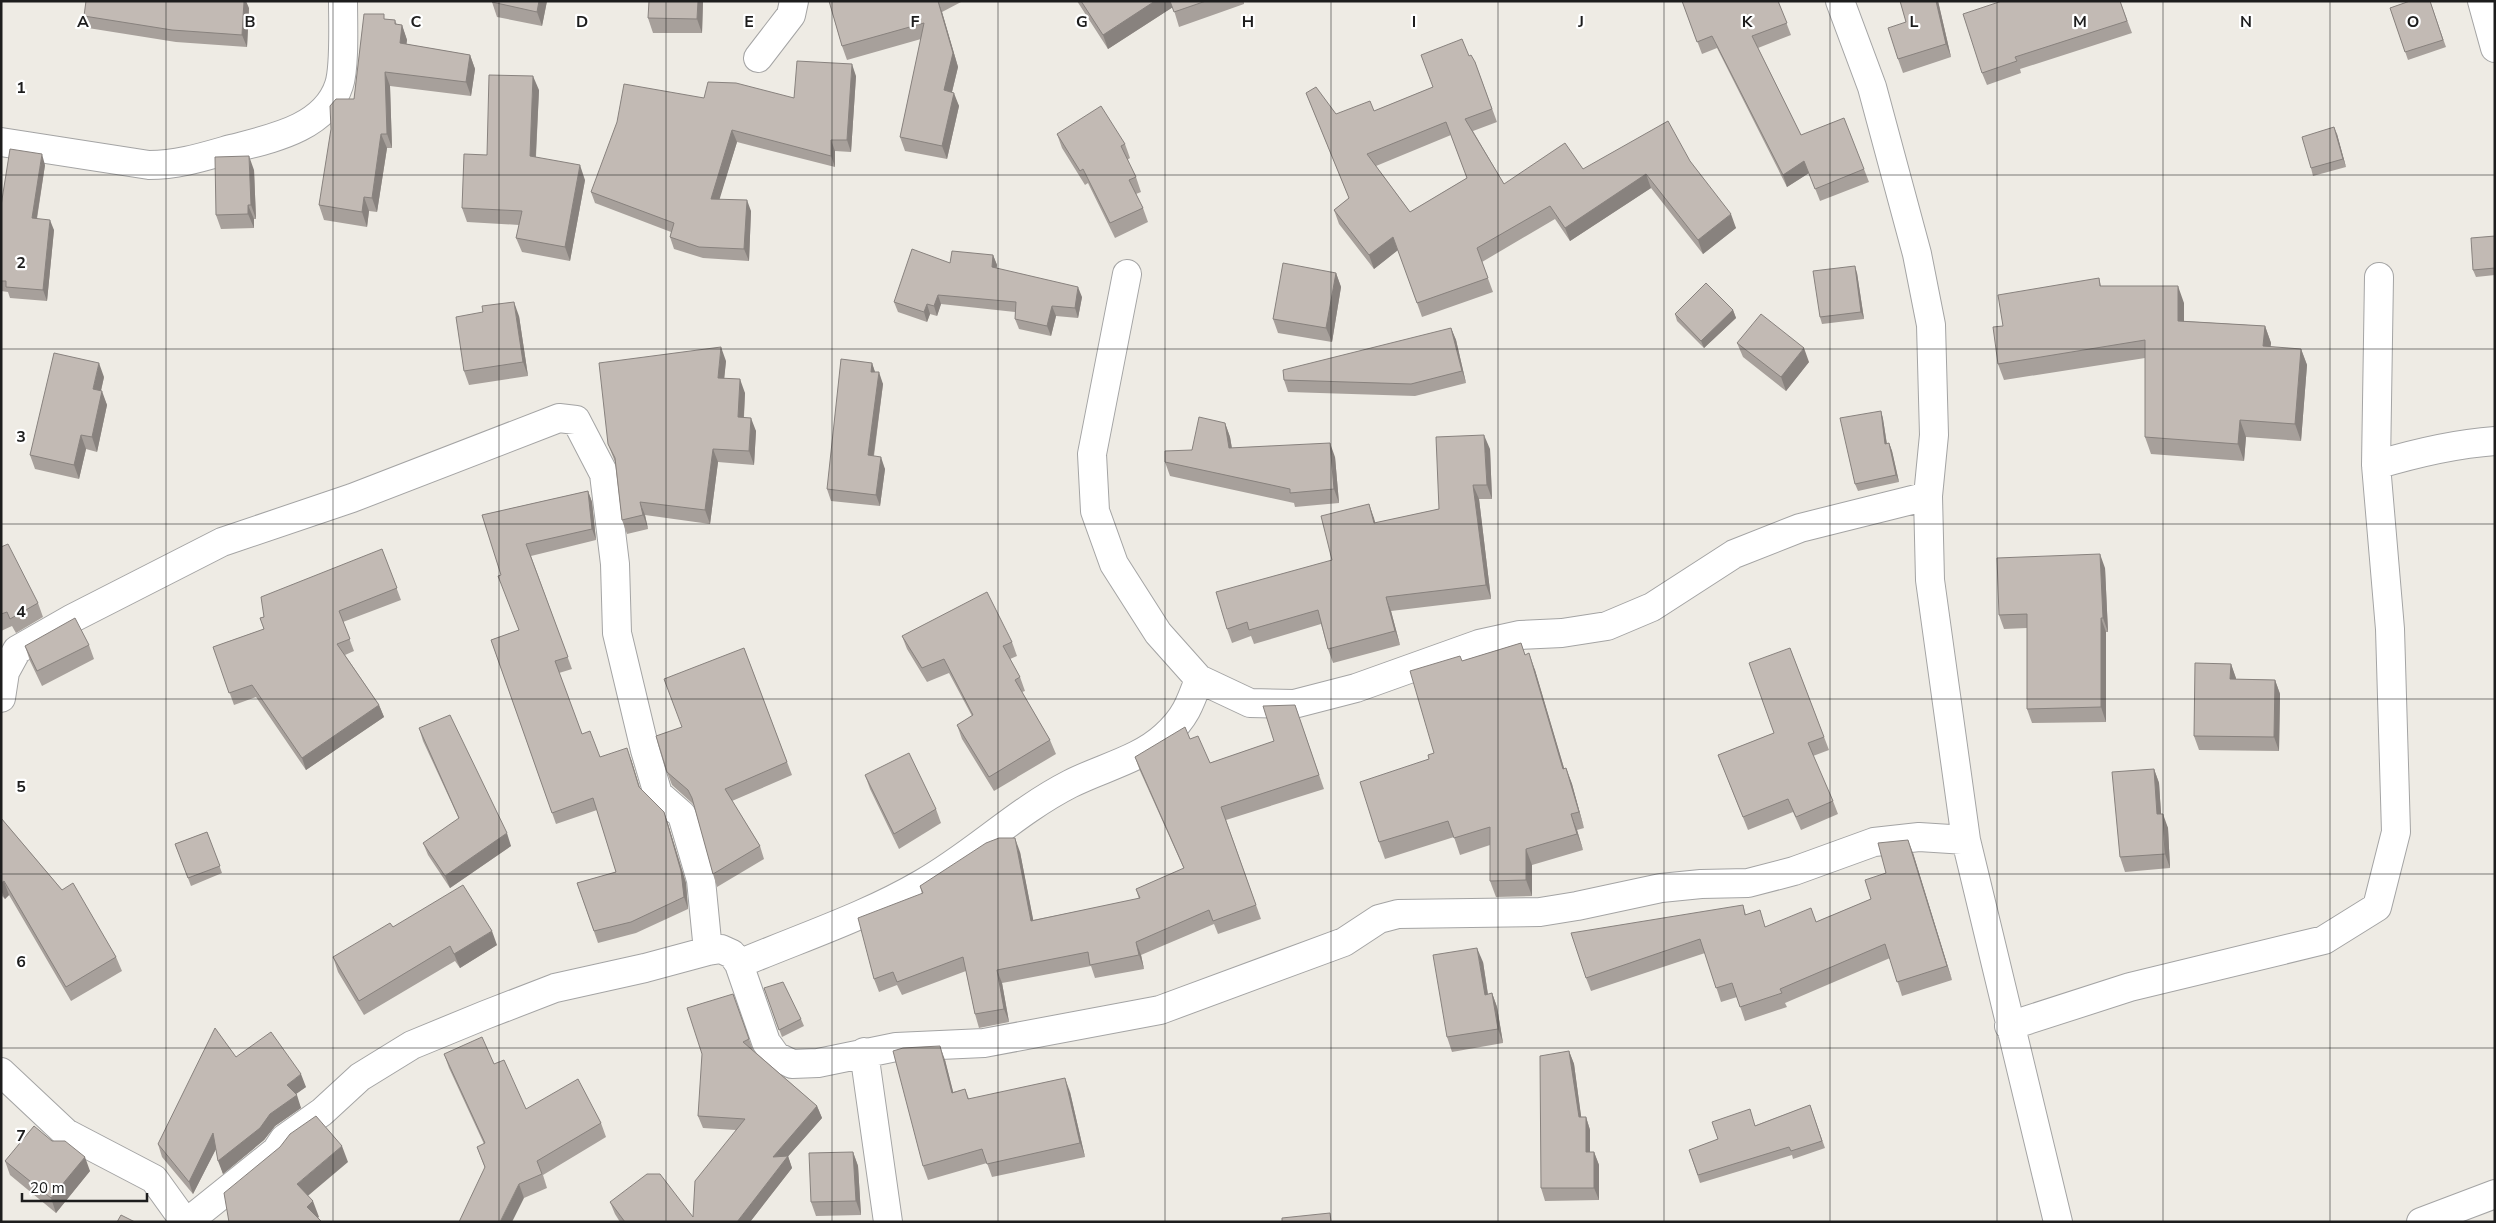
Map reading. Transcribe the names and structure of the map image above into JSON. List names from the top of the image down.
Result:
{
  "scale_bar": "20 m",
  "grid": {
    "columns": [
      "A",
      "B",
      "C",
      "D",
      "E",
      "F",
      "G",
      "H",
      "I",
      "J",
      "K",
      "L",
      "M",
      "N",
      "O"
    ],
    "rows": [
      "1",
      "2",
      "3",
      "4",
      "5",
      "6",
      "7"
    ]
  }
}
